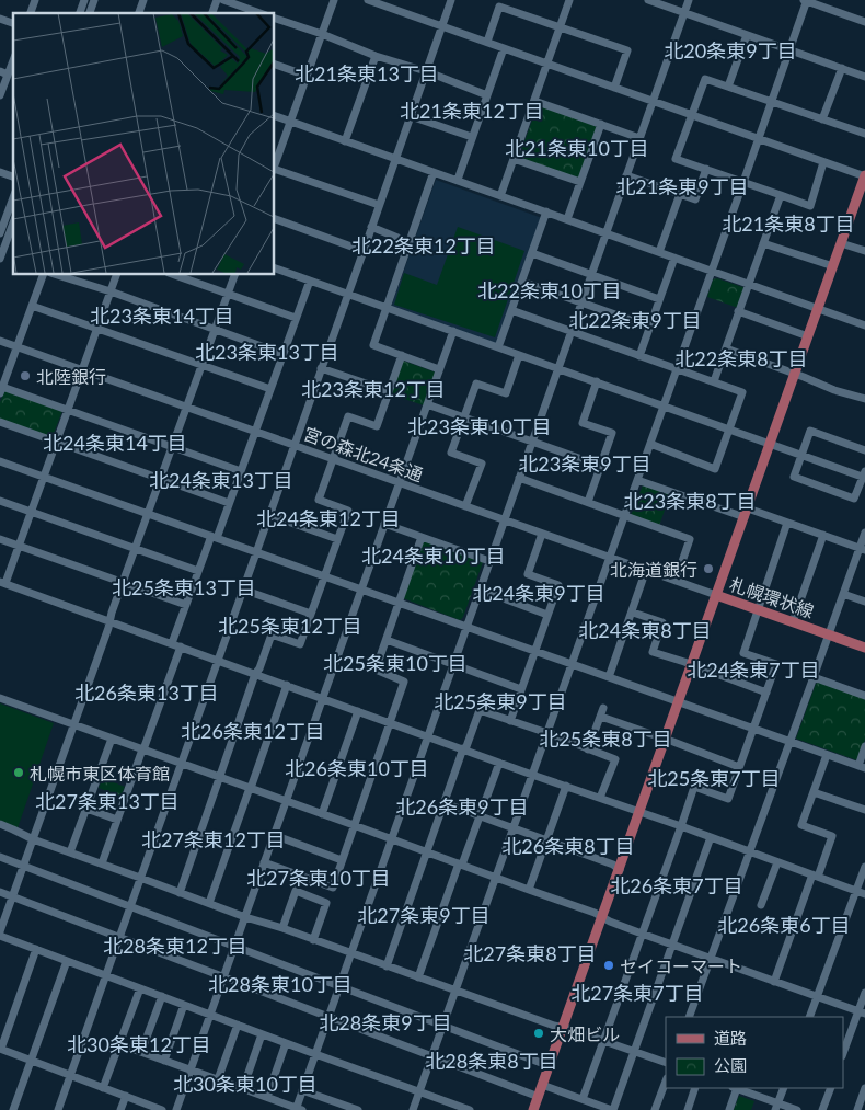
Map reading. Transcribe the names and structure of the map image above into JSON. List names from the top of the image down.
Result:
{
  "streets": {
    "main road": ["札幌環状線"],
    "street": ["宮の森北24条通"]
  },
  "crossings": [
    ["宮の森北24条通", "札幌環状線"]
  ],
  "districts": [
    "北20条東9丁目",
    "北21条東13丁目",
    "北21条東12丁目",
    "北21条東10丁目",
    "北21条東9丁目",
    "北21条東8丁目",
    "北22条東12丁目",
    "北22条東10丁目",
    "北23条東14丁目",
    "北22条東9丁目",
    "北23条東13丁目",
    "北22条東8丁目",
    "北23条東12丁目",
    "北23条東10丁目",
    "北24条東14丁目",
    "北23条東9丁目",
    "北24条東13丁目",
    "北23条東8丁目",
    "北24条東12丁目",
    "北24条東10丁目",
    "北25条東13丁目",
    "北24条東9丁目",
    "北25条東12丁目",
    "北24条東8丁目",
    "北25条東10丁目",
    "北24条東7丁目",
    "北26条東13丁目",
    "北25条東9丁目",
    "北26条東12丁目",
    "北25条東8丁目",
    "北26条東10丁目",
    "北25条東7丁目",
    "北27条東13丁目",
    "北26条東9丁目",
    "北27条東12丁目",
    "北26条東8丁目",
    "北27条東10丁目",
    "北26条東7丁目",
    "北27条東9丁目",
    "北26条東6丁目",
    "北28条東12丁目",
    "北27条東8丁目",
    "北28条東10丁目",
    "北27条東7丁目",
    "北28条東9丁目",
    "北30条東12丁目",
    "北28条東8丁目",
    "北30条東10丁目"
  ],
  "places": [
    "北陸銀行",
    "北海道銀行",
    "札幌市東区体育館",
    "セイコーマート",
    "大畑ビル"
  ],
  "legend": ["道路", "公園"]
}
